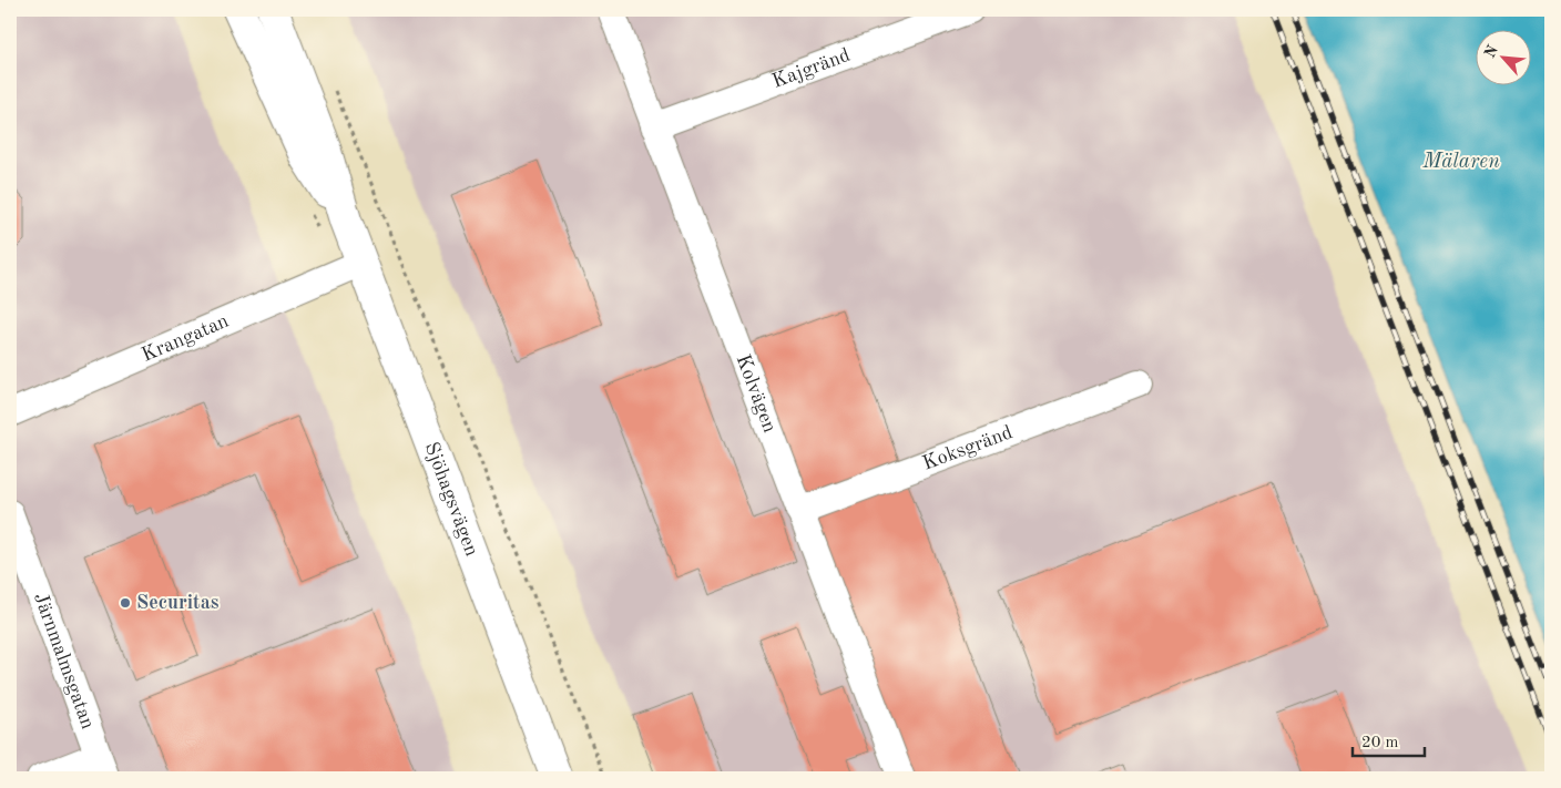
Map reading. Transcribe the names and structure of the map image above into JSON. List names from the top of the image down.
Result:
{
  "streets": {
    "main road": ["Sjöhagsvägen"],
    "street": [
      "Kajgränd",
      "Krangatan",
      "Kolvägen",
      "Koksgränd",
      "Järnmalmsgatan"
    ]
  },
  "crossings": [
    ["Kajgränd", "Kolvägen"],
    ["Krangatan", "Sjöhagsvägen"],
    ["Kolvägen", "Koksgränd"]
  ],
  "water": ["Mälaren"],
  "places": ["Securitas"],
  "scale_bar": "20 m",
  "north": "top left"
}
